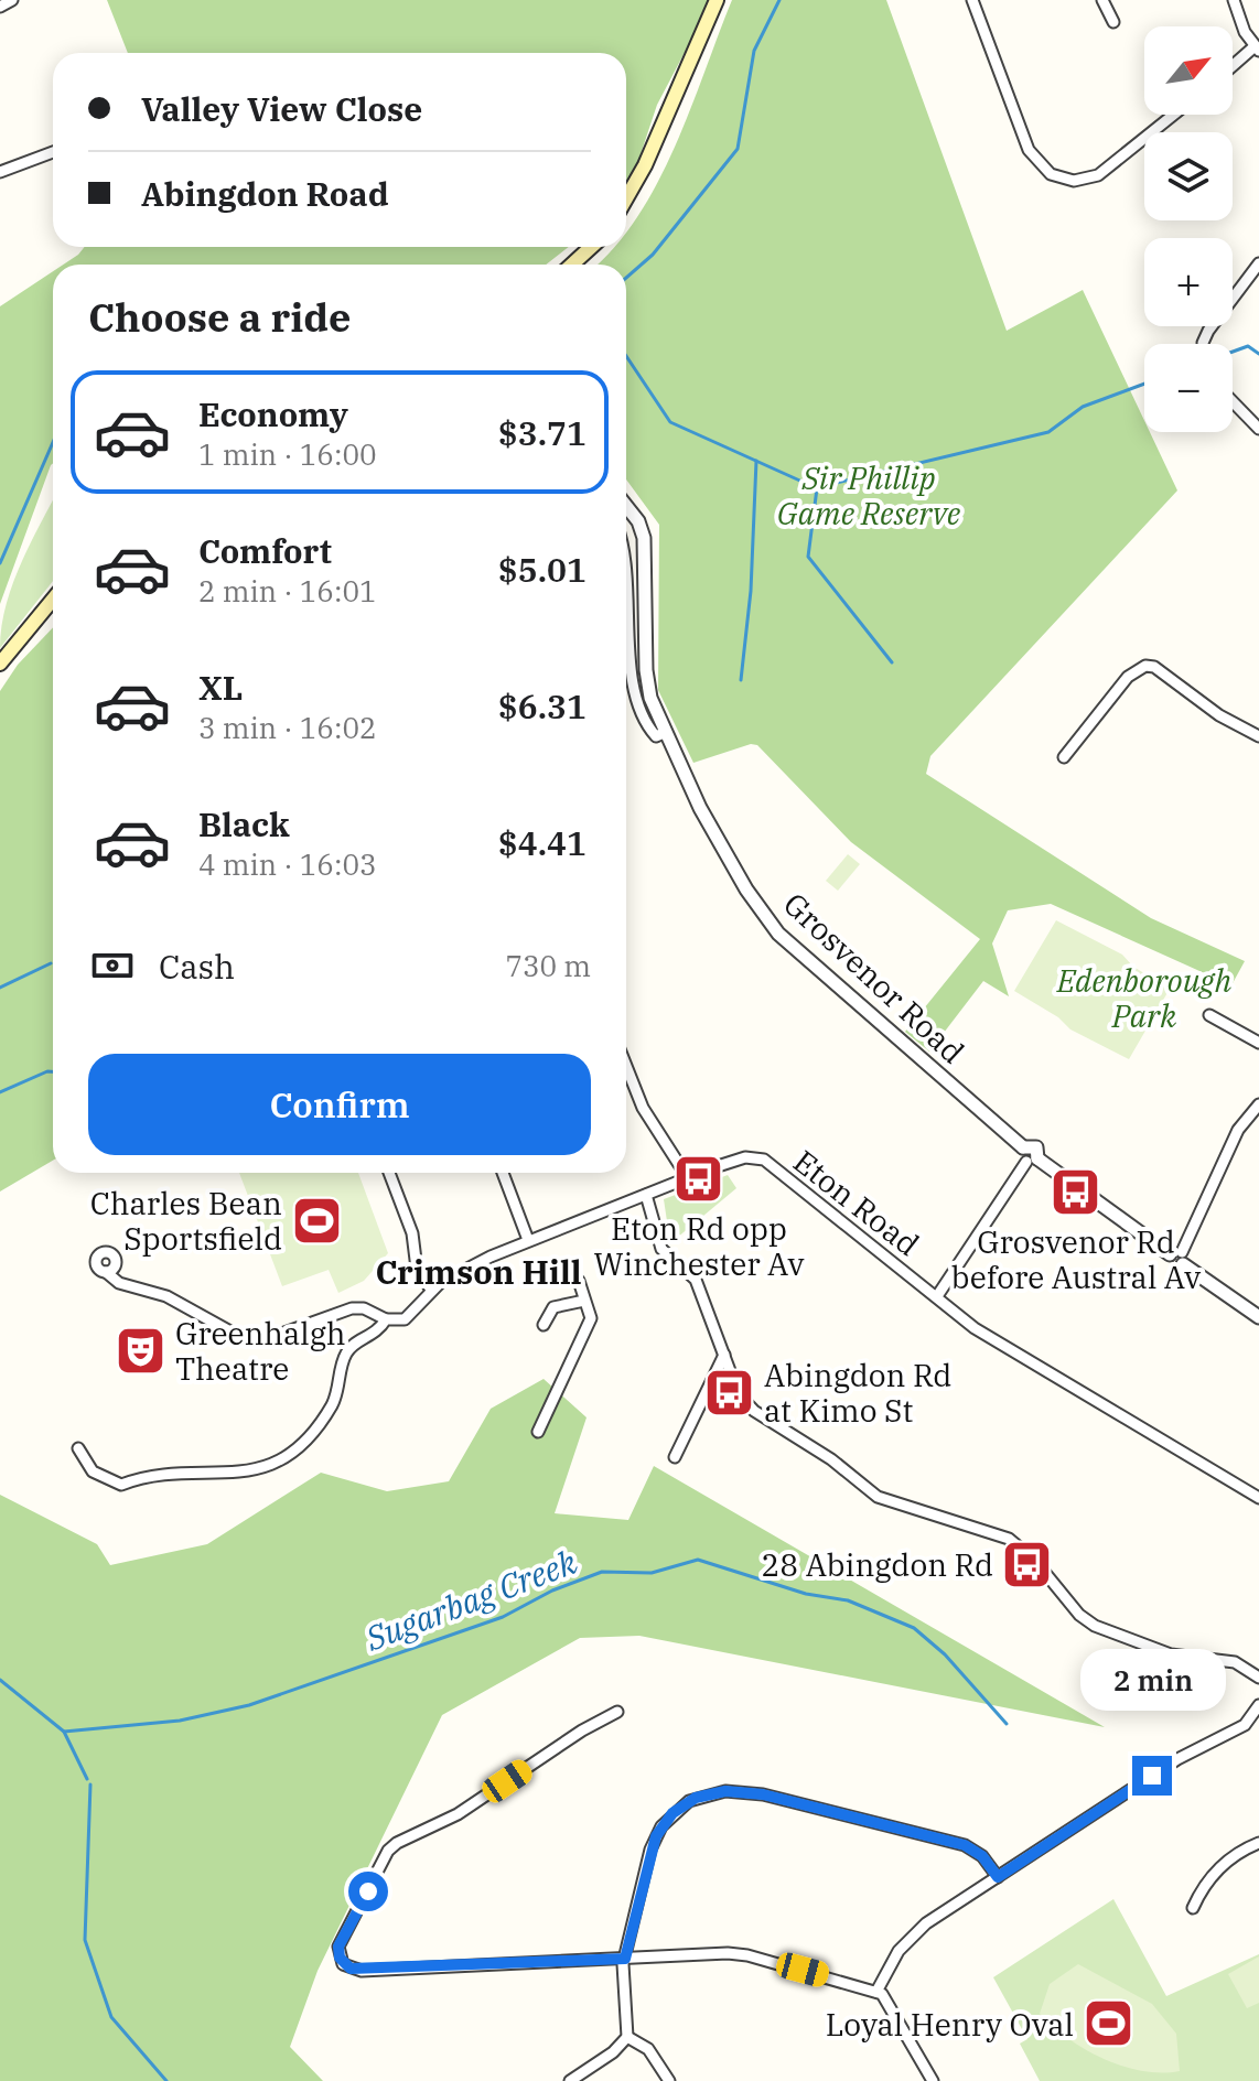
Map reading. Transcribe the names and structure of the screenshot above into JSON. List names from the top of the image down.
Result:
{
  "streets": {
    "street": ["Grosvenor Road", "Eton Road"]
  },
  "districts": ["Crimson Hill"],
  "water": ["Sugarbag Creek"],
  "parks": ["Sir Phillip Game Reserve", "Edenborough Park"],
  "places": {
    "bus stop": [
      "Eton Rd opp Winchester Av",
      "Grosvenor Rd before Austral Av",
      "Abingdon Rd at Kimo St",
      "28 Abingdon Rd"
    ],
    "sports": ["Charles Bean Sportsfield", "Loyal Henry Oval"],
    "theatre": ["Greenhalgh Theatre"]
  },
  "north": "top right",
  "page": {
    "map_buttons": ["+", "−"],
    "banner": ["Valley View Close", "Abingdon Road"],
    "heading": "Choose a ride",
    "list": [
      {
        "name": "Economy",
        "note": "1 min · 16:00",
        "value": "$3.71"
      },
      {
        "name": "Comfort",
        "note": "2 min · 16:01",
        "value": "$5.01"
      },
      {
        "name": "XL",
        "note": "3 min · 16:02",
        "value": "$6.31"
      },
      {
        "name": "Black",
        "note": "4 min · 16:03",
        "value": "$4.41"
      }
    ],
    "pay": ["Cash", "730 m"],
    "buttons": "Confirm",
    "bubble": "2 min"
  }
}
